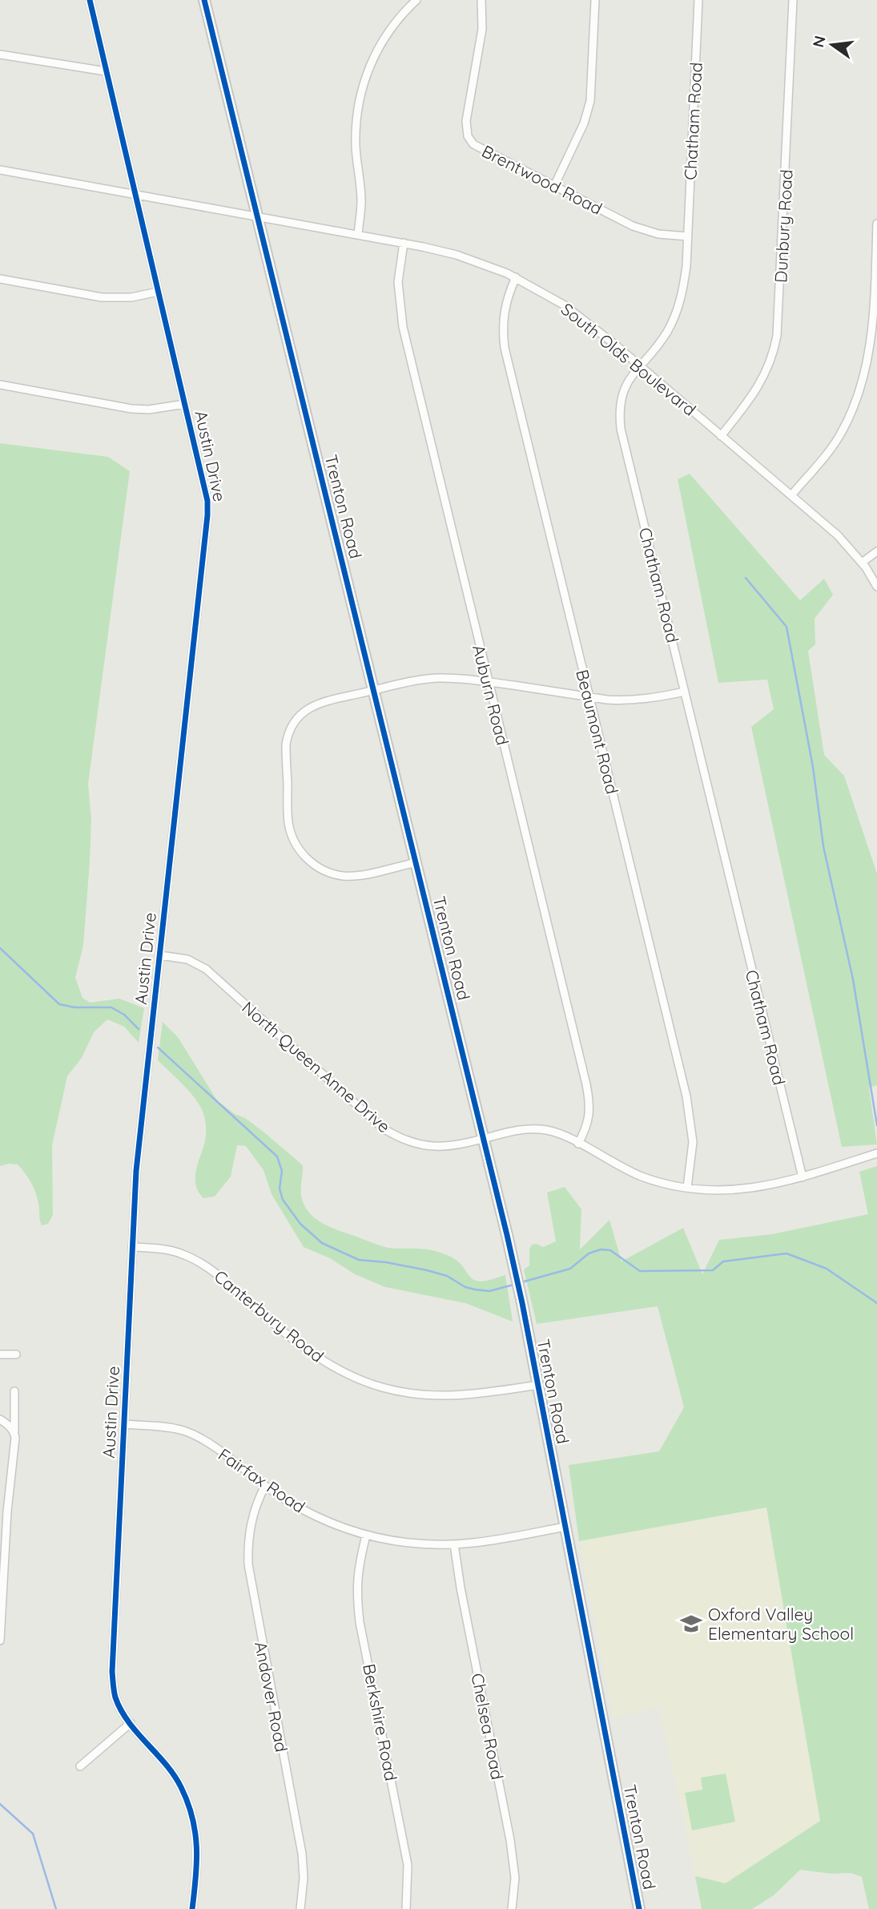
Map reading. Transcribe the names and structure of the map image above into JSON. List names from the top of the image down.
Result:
{
  "streets": {
    "main road": ["Trenton Road"],
    "street": [
      "Chatham Road",
      "Brentwood Road",
      "Dunbury Road",
      "South Olds Boulevard",
      "Austin Drive",
      "Auburn Road",
      "Beaumont Road",
      "North Queen Anne Drive",
      "Canterbury Road",
      "Fairfax Road",
      "Andover Road",
      "Berkshire Road",
      "Chelsea Road"
    ]
  },
  "crossings": [
    ["Chatham Road", "Brentwood Road"],
    ["Chatham Road", "South Olds Boulevard"],
    ["Chatham Road", "North Queen Anne Drive"],
    ["Dunbury Road", "South Olds Boulevard"],
    ["South Olds Boulevard", "Austin Drive"],
    ["South Olds Boulevard", "Trenton Road"],
    ["South Olds Boulevard", "Auburn Road"],
    ["South Olds Boulevard", "Beaumont Road"],
    ["Austin Drive", "North Queen Anne Drive"],
    ["Austin Drive", "Canterbury Road"],
    ["Austin Drive", "Fairfax Road"],
    ["Trenton Road", "North Queen Anne Drive"],
    ["Trenton Road", "Canterbury Road"],
    ["Trenton Road", "Fairfax Road"],
    ["Auburn Road", "North Queen Anne Drive"],
    ["Beaumont Road", "North Queen Anne Drive"],
    ["Fairfax Road", "Andover Road"],
    ["Fairfax Road", "Berkshire Road"],
    ["Fairfax Road", "Chelsea Road"]
  ],
  "places": {
    "school or university": ["Oxford Valley Elementary School"]
  },
  "north": "left"
}
